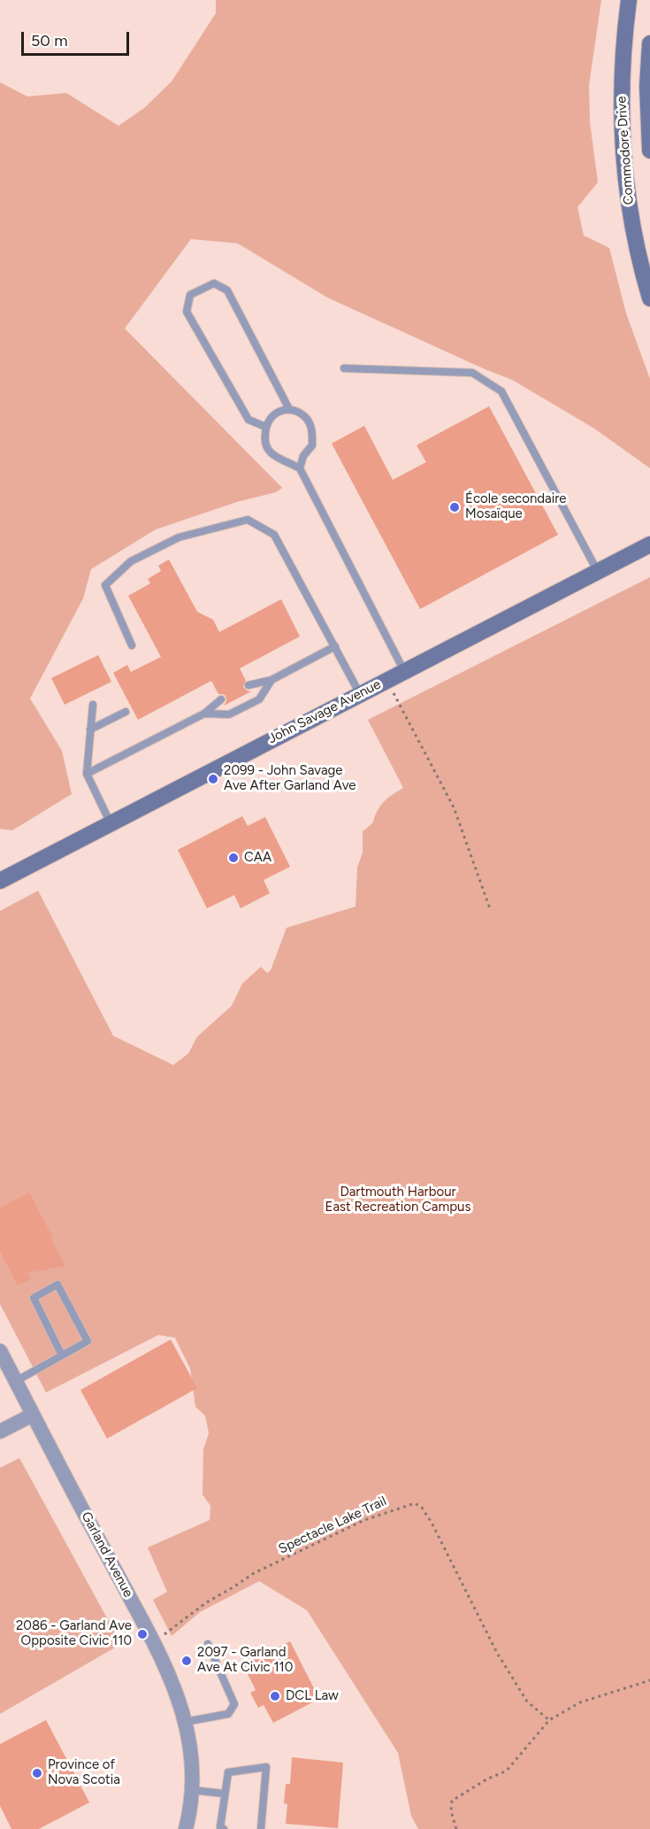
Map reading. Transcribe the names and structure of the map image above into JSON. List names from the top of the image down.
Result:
{
  "streets": {
    "main road": ["Commodore Drive", "John Savage Avenue"],
    "street": ["Garland Avenue"],
    "path": ["Spectacle Lake Trail"]
  },
  "crossings": [
    ["Spectacle Lake Trail", "Garland Avenue"]
  ],
  "parks": ["Dartmouth Harbour East Recreation Campus"],
  "places": [
    "École secondaire Mosaïque",
    "2099 - John Savage Ave After Garland Ave",
    "CAA",
    "2086 - Garland Ave Opposite Civic 110",
    "2097 - Garland Ave At Civic 110",
    "DCL Law",
    "Province of Nova Scotia"
  ],
  "scale_bar": "50 m"
}
